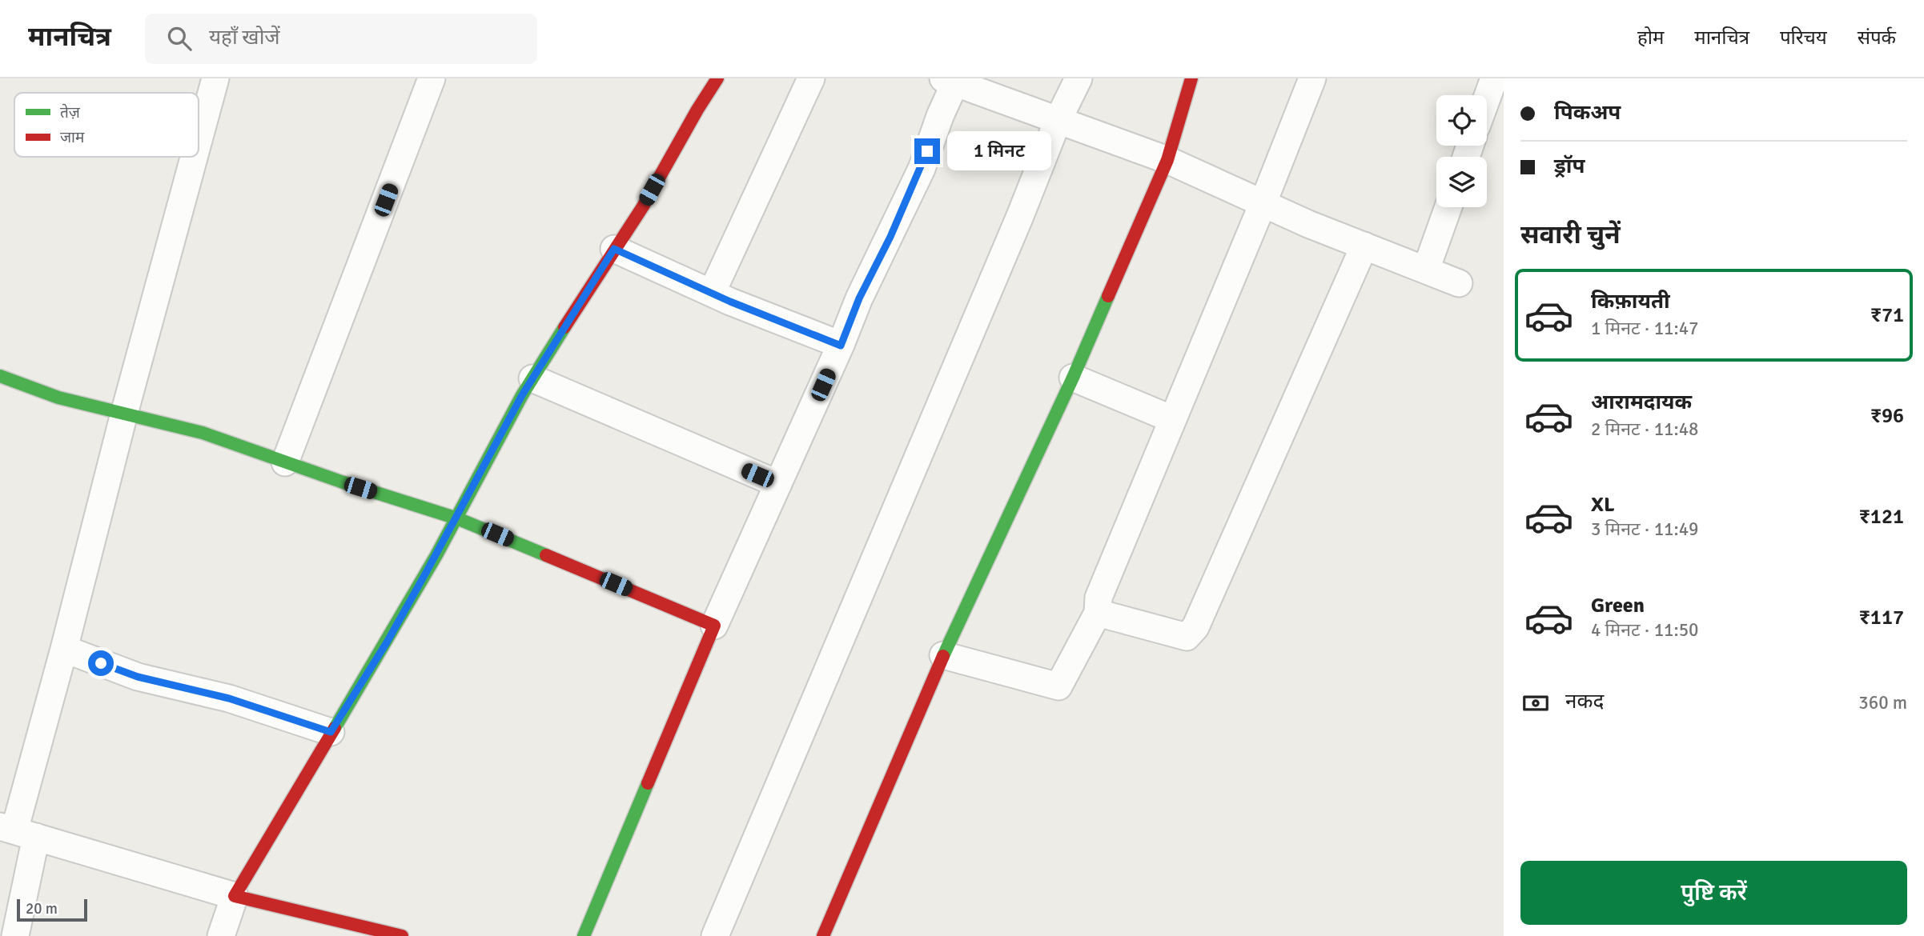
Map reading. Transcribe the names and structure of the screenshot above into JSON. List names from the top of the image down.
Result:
{
  "legend": ["तेज़", "जाम"],
  "scale_bar": "20 m",
  "page": {
    "header": "मानचित्र",
    "search": "यहाँ खोजें",
    "nav": [
      "होम",
      "मानचित्र",
      "परिचय",
      "संपर्क"
    ],
    "banner": ["पिकअप", "ड्रॉप"],
    "bubble": "1 मिनट",
    "heading": "सवारी चुनें",
    "list": [
      {
        "name": "किफ़ायती",
        "note": "1 मिनट · 11:47",
        "value": "₹71"
      },
      {
        "name": "आरामदायक",
        "note": "2 मिनट · 11:48",
        "value": "₹96"
      },
      {
        "name": "XL",
        "note": "3 मिनट · 11:49",
        "value": "₹121"
      },
      {
        "name": "Green",
        "note": "4 मिनट · 11:50",
        "value": "₹117"
      }
    ],
    "pay": ["नकद", "360 m"],
    "buttons": "पुष्टि करें",
    "scale": "20 m"
  }
}
